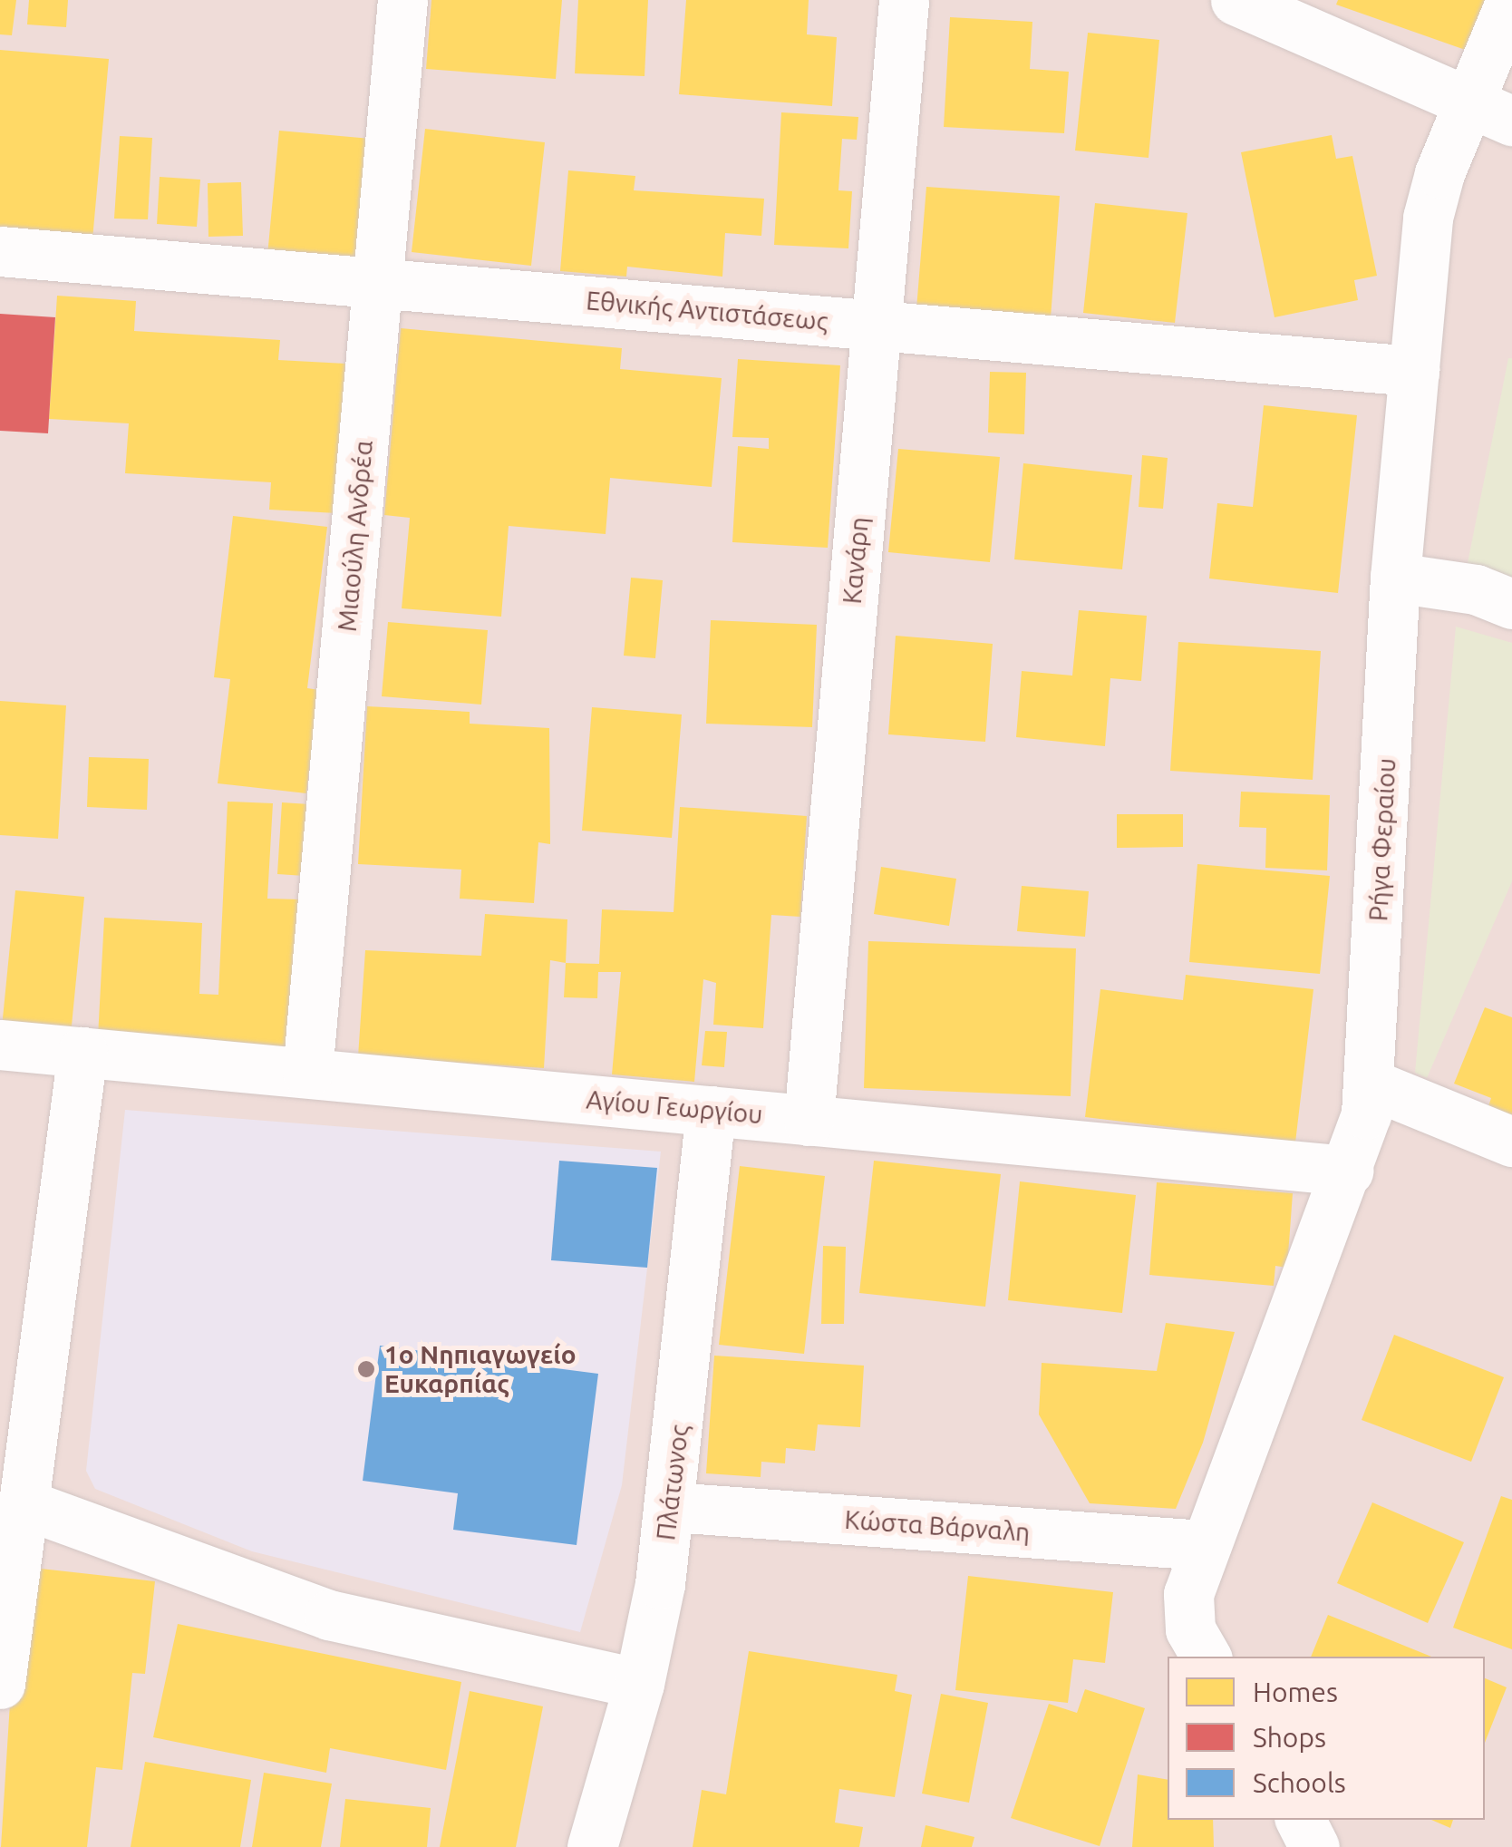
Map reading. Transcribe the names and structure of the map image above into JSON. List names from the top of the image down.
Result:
{
  "streets": {
    "street": [
      "Εθνικής Αντιστάσεως",
      "Μιαούλη Ανδρέα",
      "Κανάρη",
      "Ρήγα Φεραίου",
      "Αγίου Γεωργίου",
      "Πλάτωνος",
      "Κώστα Βάρναλη"
    ]
  },
  "crossings": [
    ["Εθνικής Αντιστάσεως", "Μιαούλη Ανδρέα"],
    ["Εθνικής Αντιστάσεως", "Κανάρη"],
    ["Εθνικής Αντιστάσεως", "Ρήγα Φεραίου"],
    ["Μιαούλη Ανδρέα", "Αγίου Γεωργίου"],
    ["Κανάρη", "Αγίου Γεωργίου"],
    ["Ρήγα Φεραίου", "Αγίου Γεωργίου"],
    ["Ρήγα Φεραίου", "Κώστα Βάρναλη"],
    ["Αγίου Γεωργίου", "Πλάτωνος"],
    ["Πλάτωνος", "Κώστα Βάρναλη"]
  ],
  "places": ["1ο Νηπιαγωγείο Ευκαρπίας"],
  "legend": ["Homes", "Shops", "Schools"]
}
